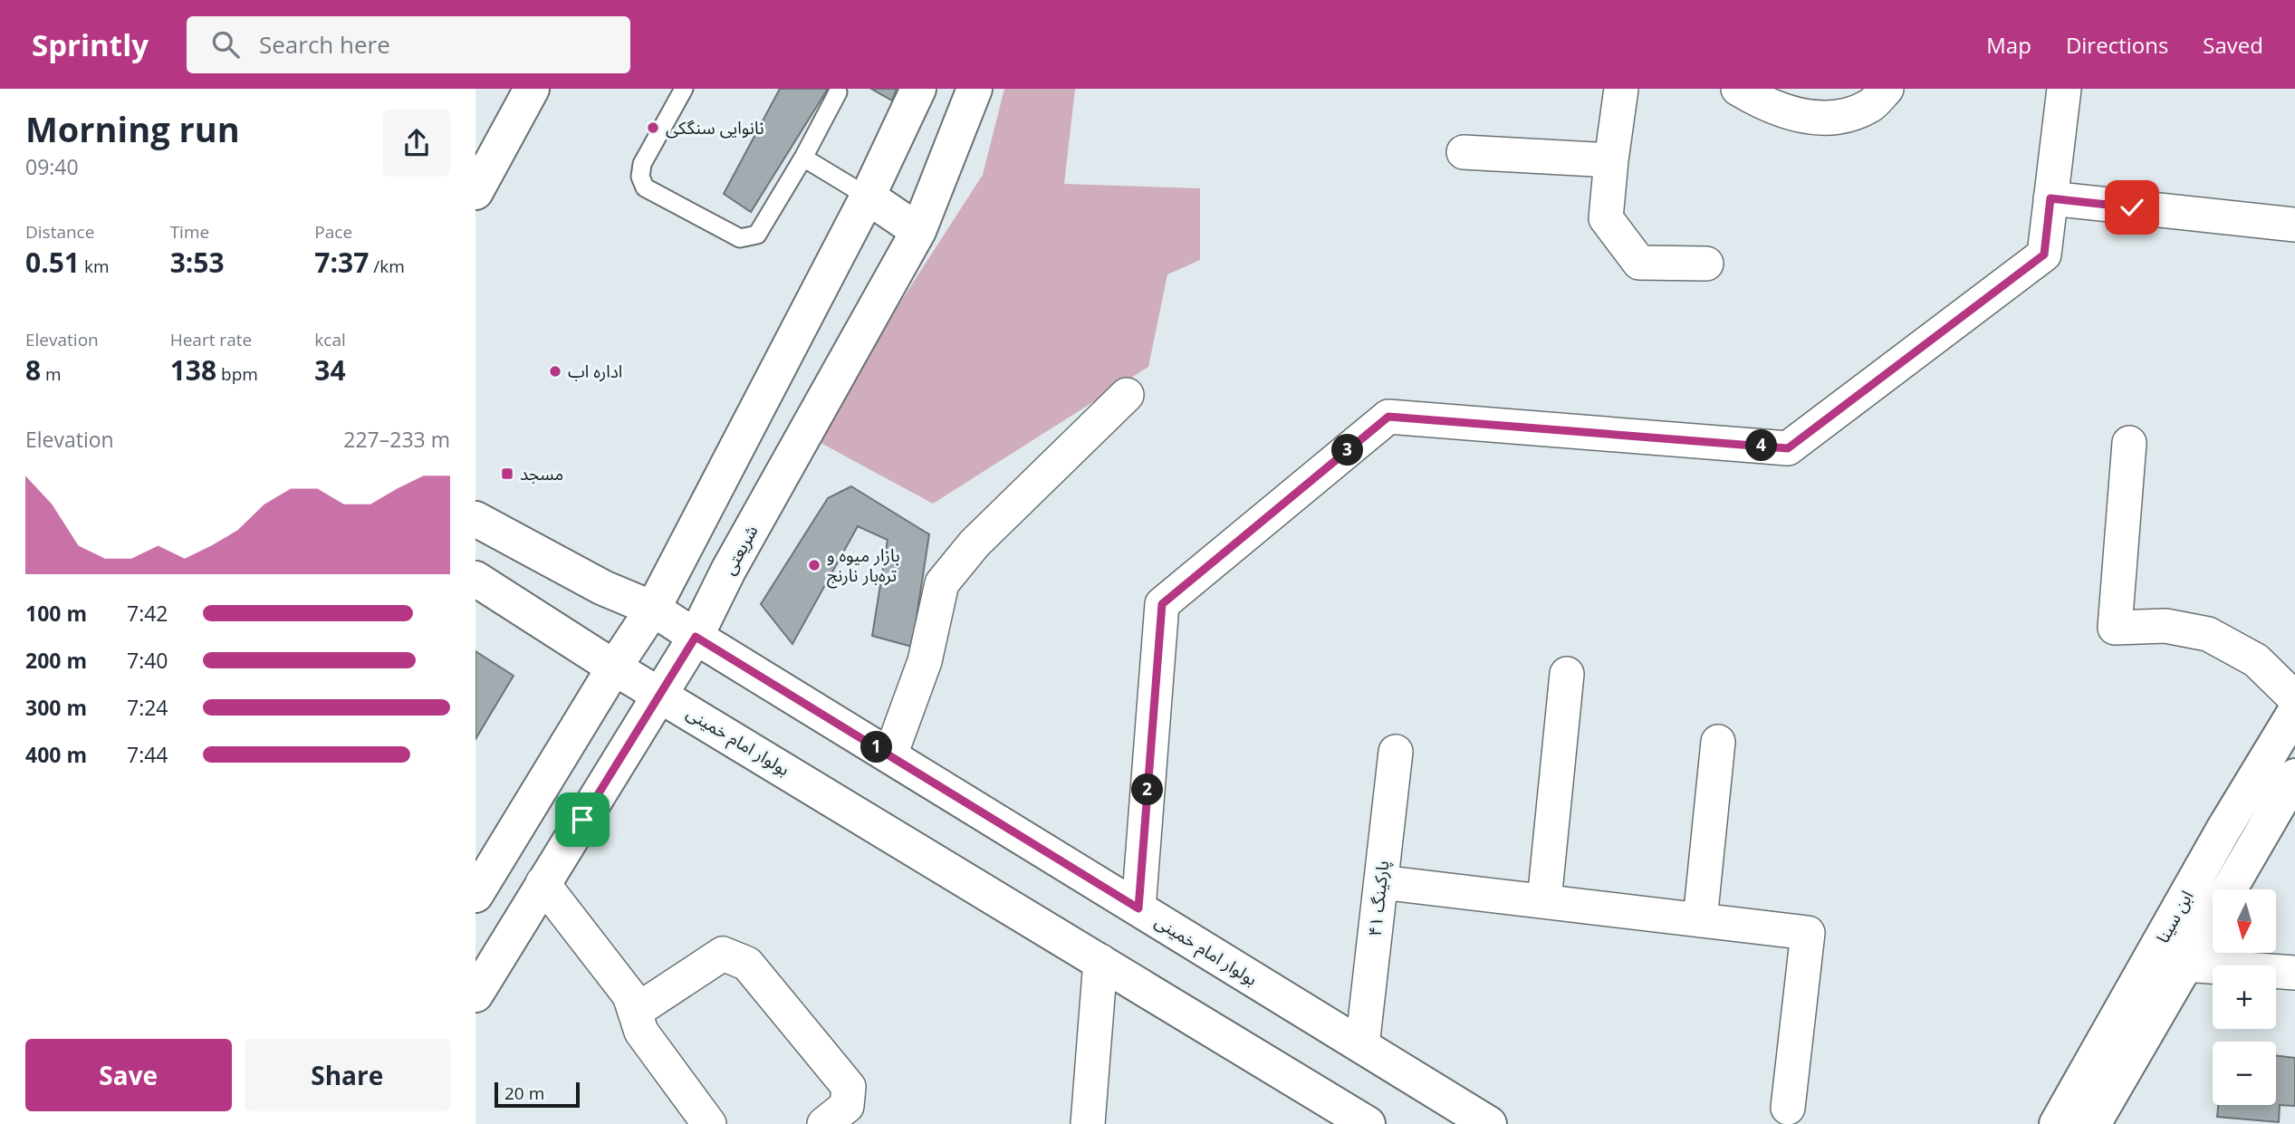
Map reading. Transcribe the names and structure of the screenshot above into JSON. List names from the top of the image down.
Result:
{
  "streets": {
    "street": [
      "شریعتی",
      "بولوار امام خمینی",
      "پارکینگ ۴۱",
      "ابن سینا"
    ]
  },
  "crossings": [
    ["شریعتی", "بولوار امام خمینی"],
    ["بولوار امام خمینی", "پارکینگ ۴۱"]
  ],
  "places": {
    "other": ["نانوایی سنگکی", "اداره اب", "بازار میوه و تره‌بار نارنج"],
    "transit": ["مسجد"]
  },
  "scale_bar": "20 m",
  "north": "bottom",
  "page": {
    "header": "Sprintly",
    "search": "Search here",
    "nav": ["Map", "Directions", "Saved"],
    "heading": ["Morning run", "09:40"],
    "stats": [
      ["Distance", "0.51 km"],
      ["Time", "3:53"],
      ["Pace", "7:37 /km"],
      ["Elevation", "8 m"],
      ["Heart rate", "138 bpm"],
      ["kcal", "34"]
    ],
    "chart": ["Elevation", "227–233 m"],
    "pins": [
      "4",
      "3",
      "1",
      "2"
    ],
    "list": [
      {
        "name": "100 m",
        "note": "7:42"
      },
      {
        "name": "200 m",
        "note": "7:40"
      },
      {
        "name": "300 m",
        "note": "7:24"
      },
      {
        "name": "400 m",
        "note": "7:44"
      }
    ],
    "map_buttons": ["+", "−"],
    "buttons": ["Save", "Share"],
    "scale": "20 m"
  }
}
